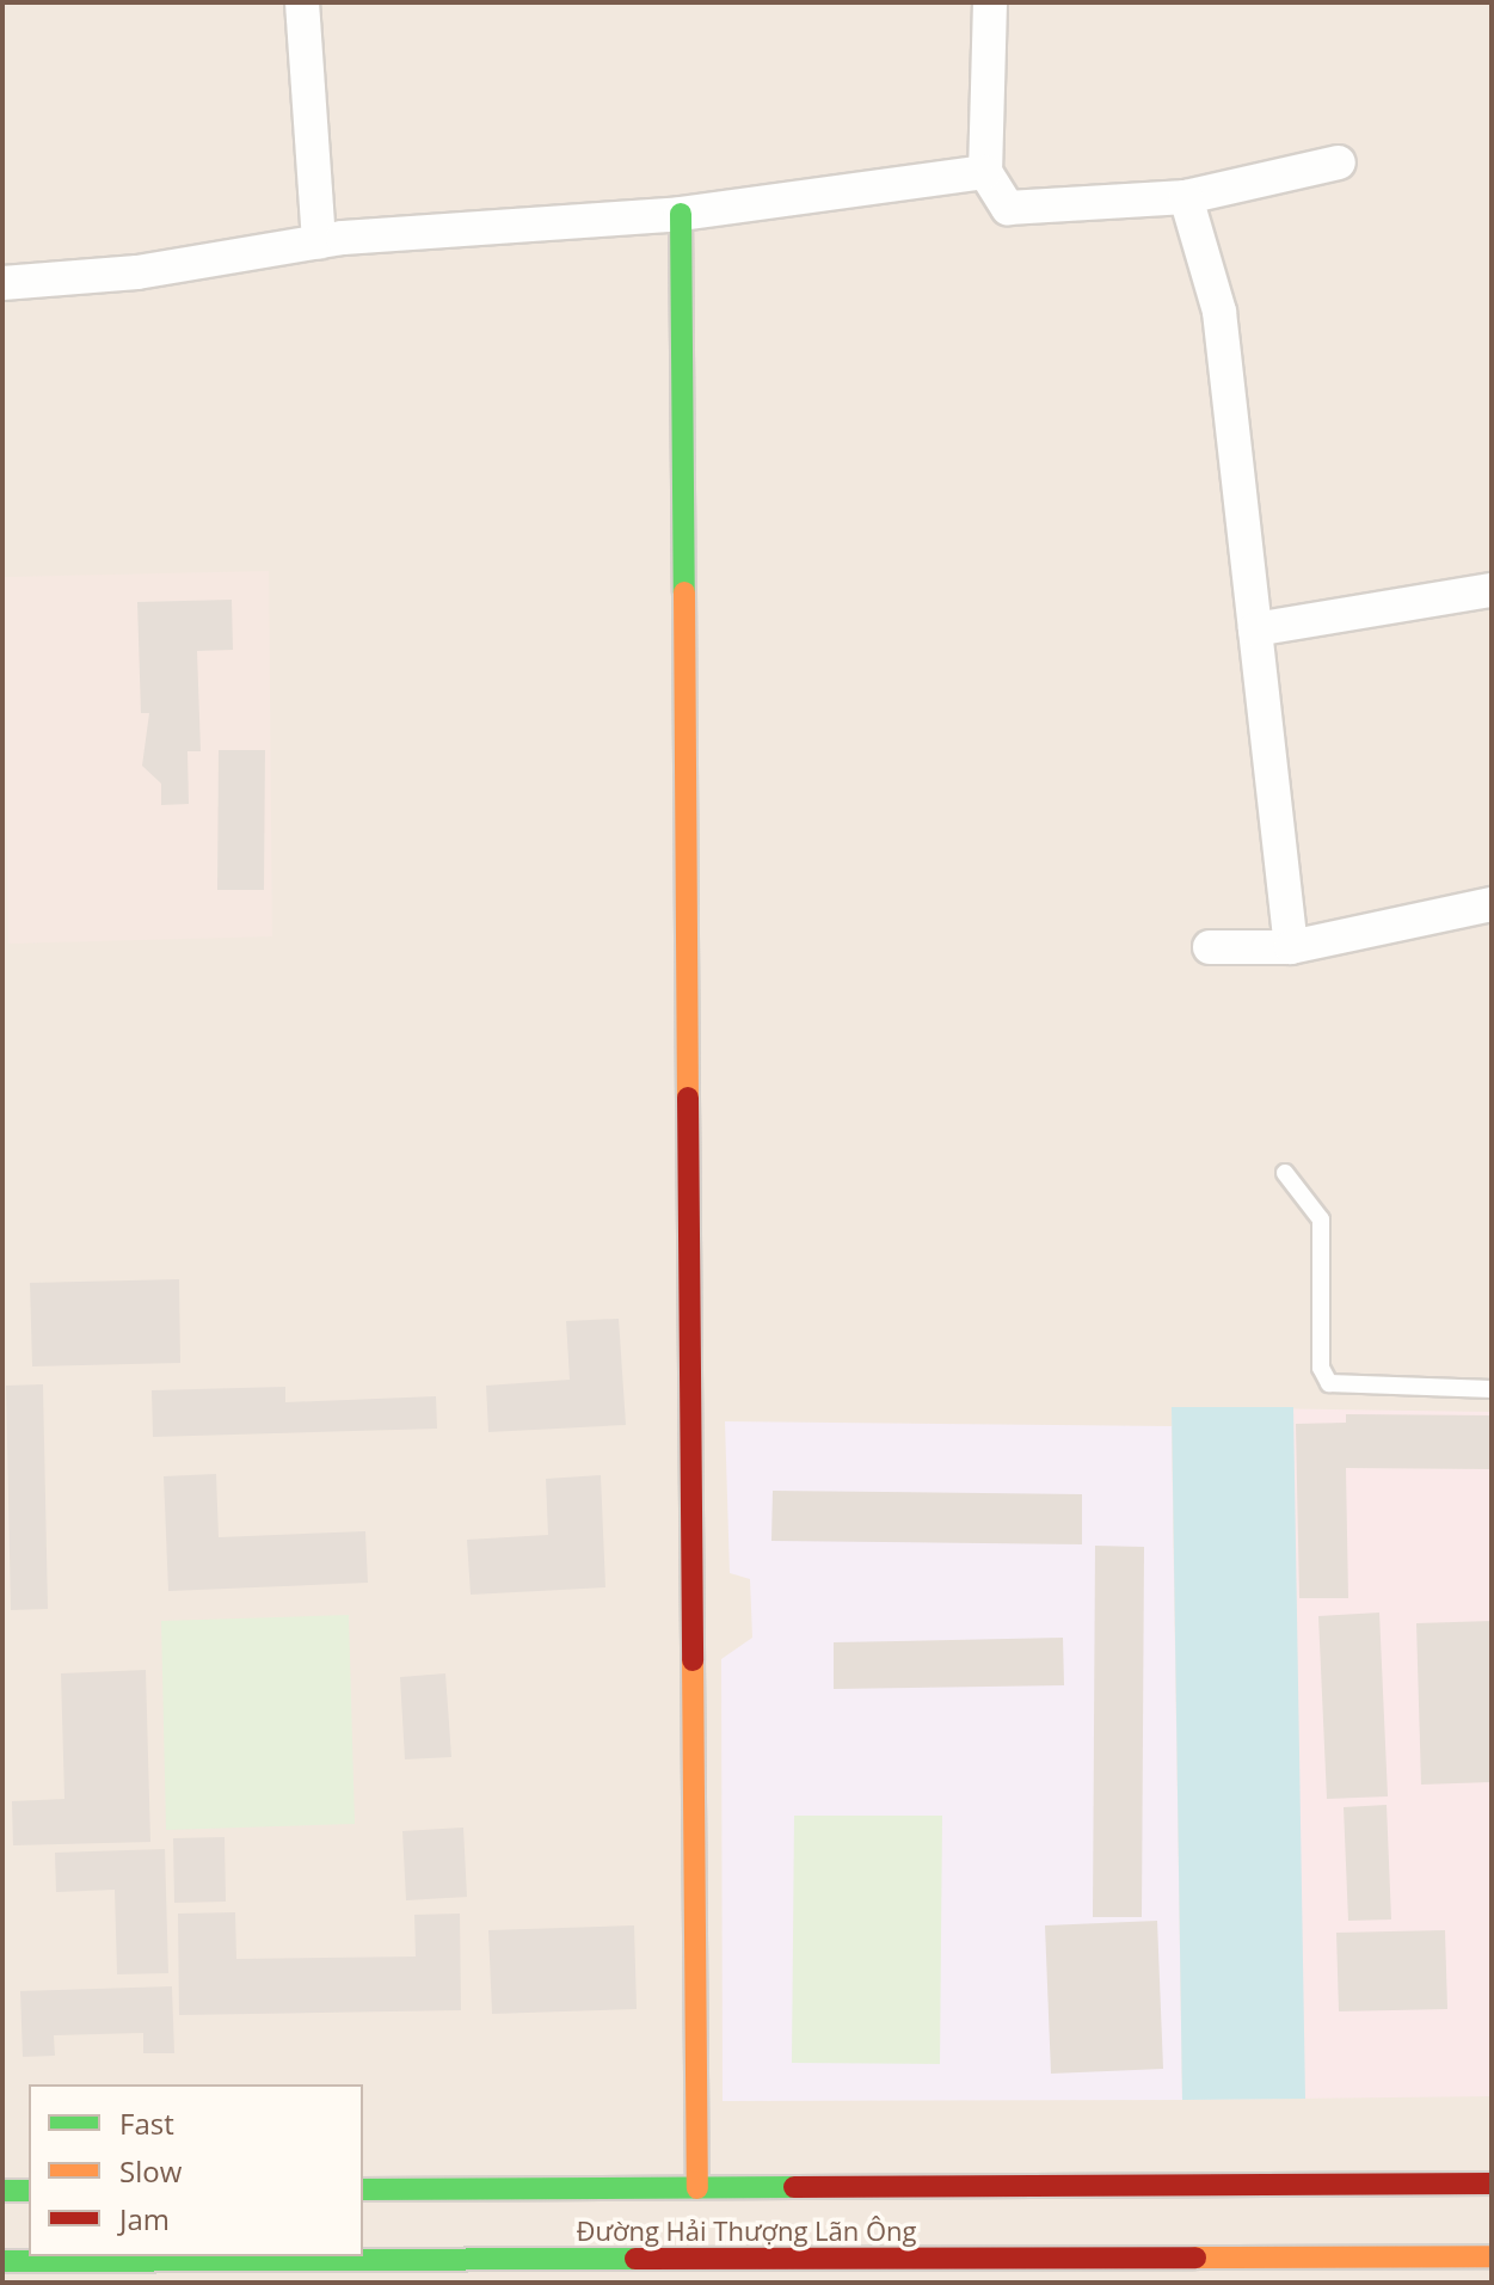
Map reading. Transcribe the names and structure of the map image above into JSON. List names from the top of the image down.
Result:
{
  "streets": {
    "street": ["Đường Hải Thượng Lãn Ông"]
  },
  "legend": ["Fast", "Slow", "Jam"]
}
